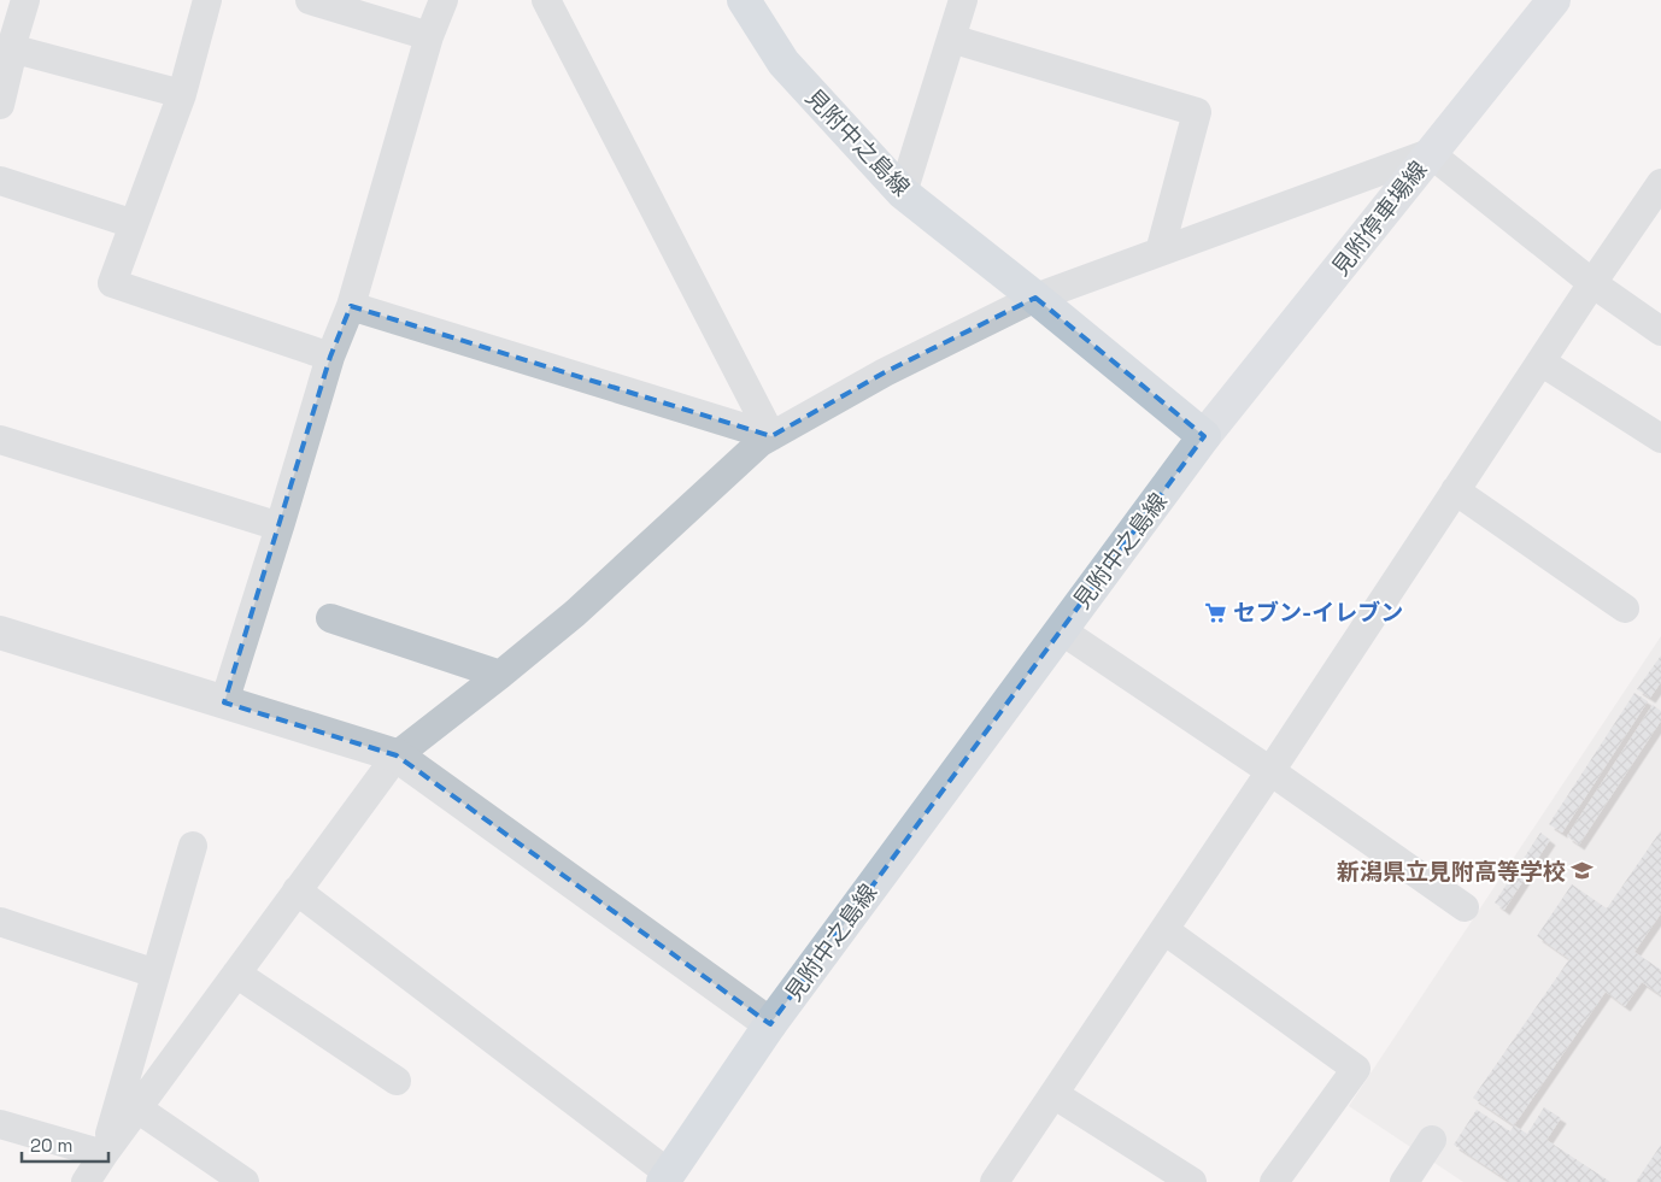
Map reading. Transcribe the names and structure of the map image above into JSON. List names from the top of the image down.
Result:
{
  "streets": {
    "main road": ["見附中之島線", "見附停車場線"]
  },
  "crossings": [
    ["見附中之島線", "見附停車場線"]
  ],
  "places": {
    "supermarket": ["セブン-イレブン"],
    "school or university": ["新潟県立見附高等学校"]
  },
  "scale_bar": "20 m"
}
